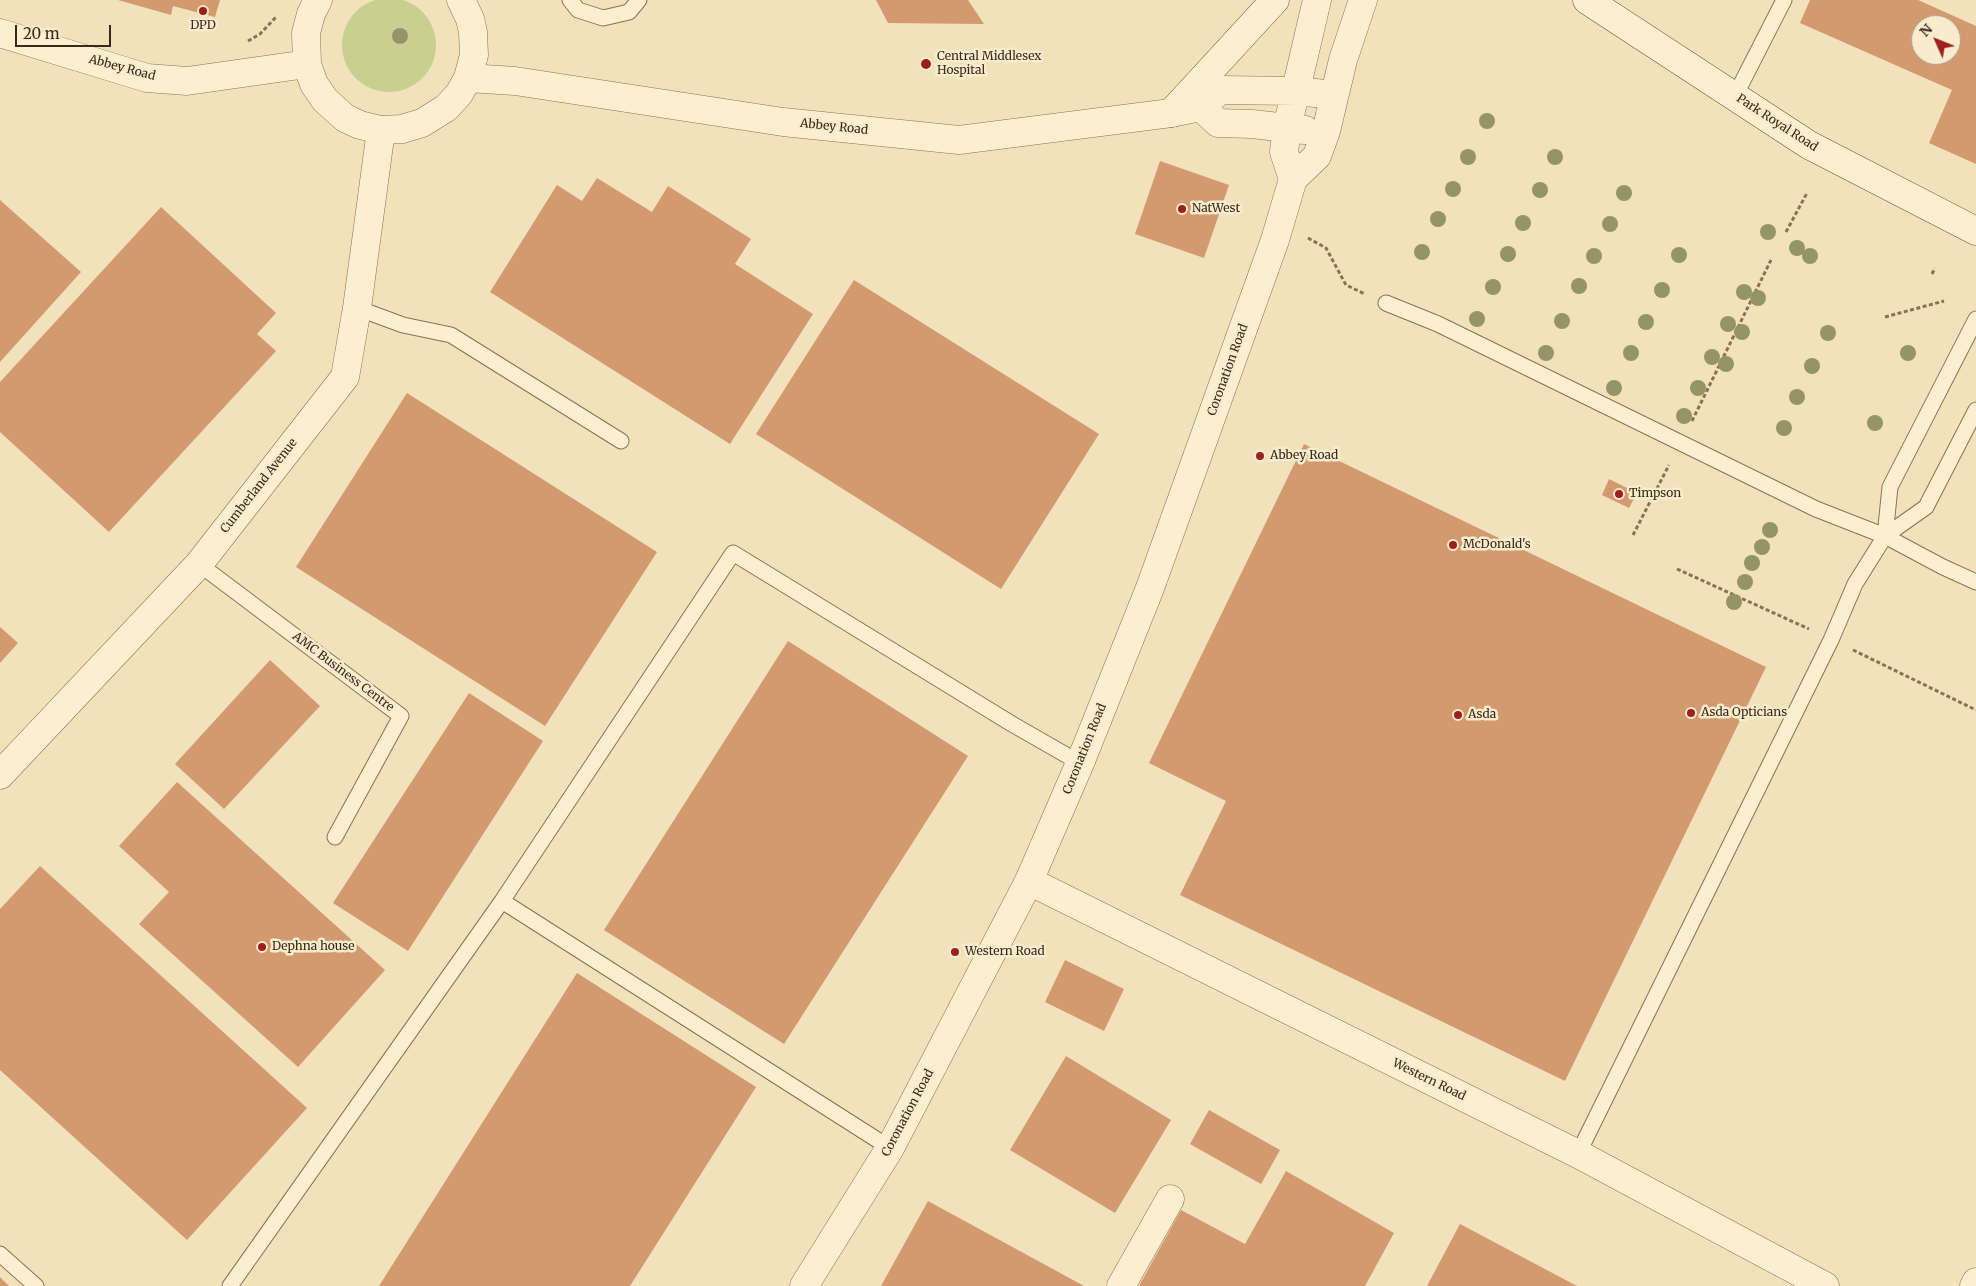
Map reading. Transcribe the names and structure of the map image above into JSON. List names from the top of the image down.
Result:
{
  "streets": {
    "street": [
      "Abbey Road",
      "Park Royal Road",
      "Coronation Road",
      "Cumberland Avenue",
      "Western Road"
    ],
    "lane": ["AMC Business Centre"]
  },
  "crossings": [
    ["Coronation Road", "Western Road"],
    ["Cumberland Avenue", "AMC Business Centre"]
  ],
  "places": [
    "DPD",
    "Central Middlesex Hospital",
    "NatWest",
    "Abbey Road",
    "Timpson",
    "McDonald's",
    "Asda Opticians",
    "Asda",
    "Dephna house",
    "Western Road"
  ],
  "scale_bar": "20 m",
  "north": "top left"
}
